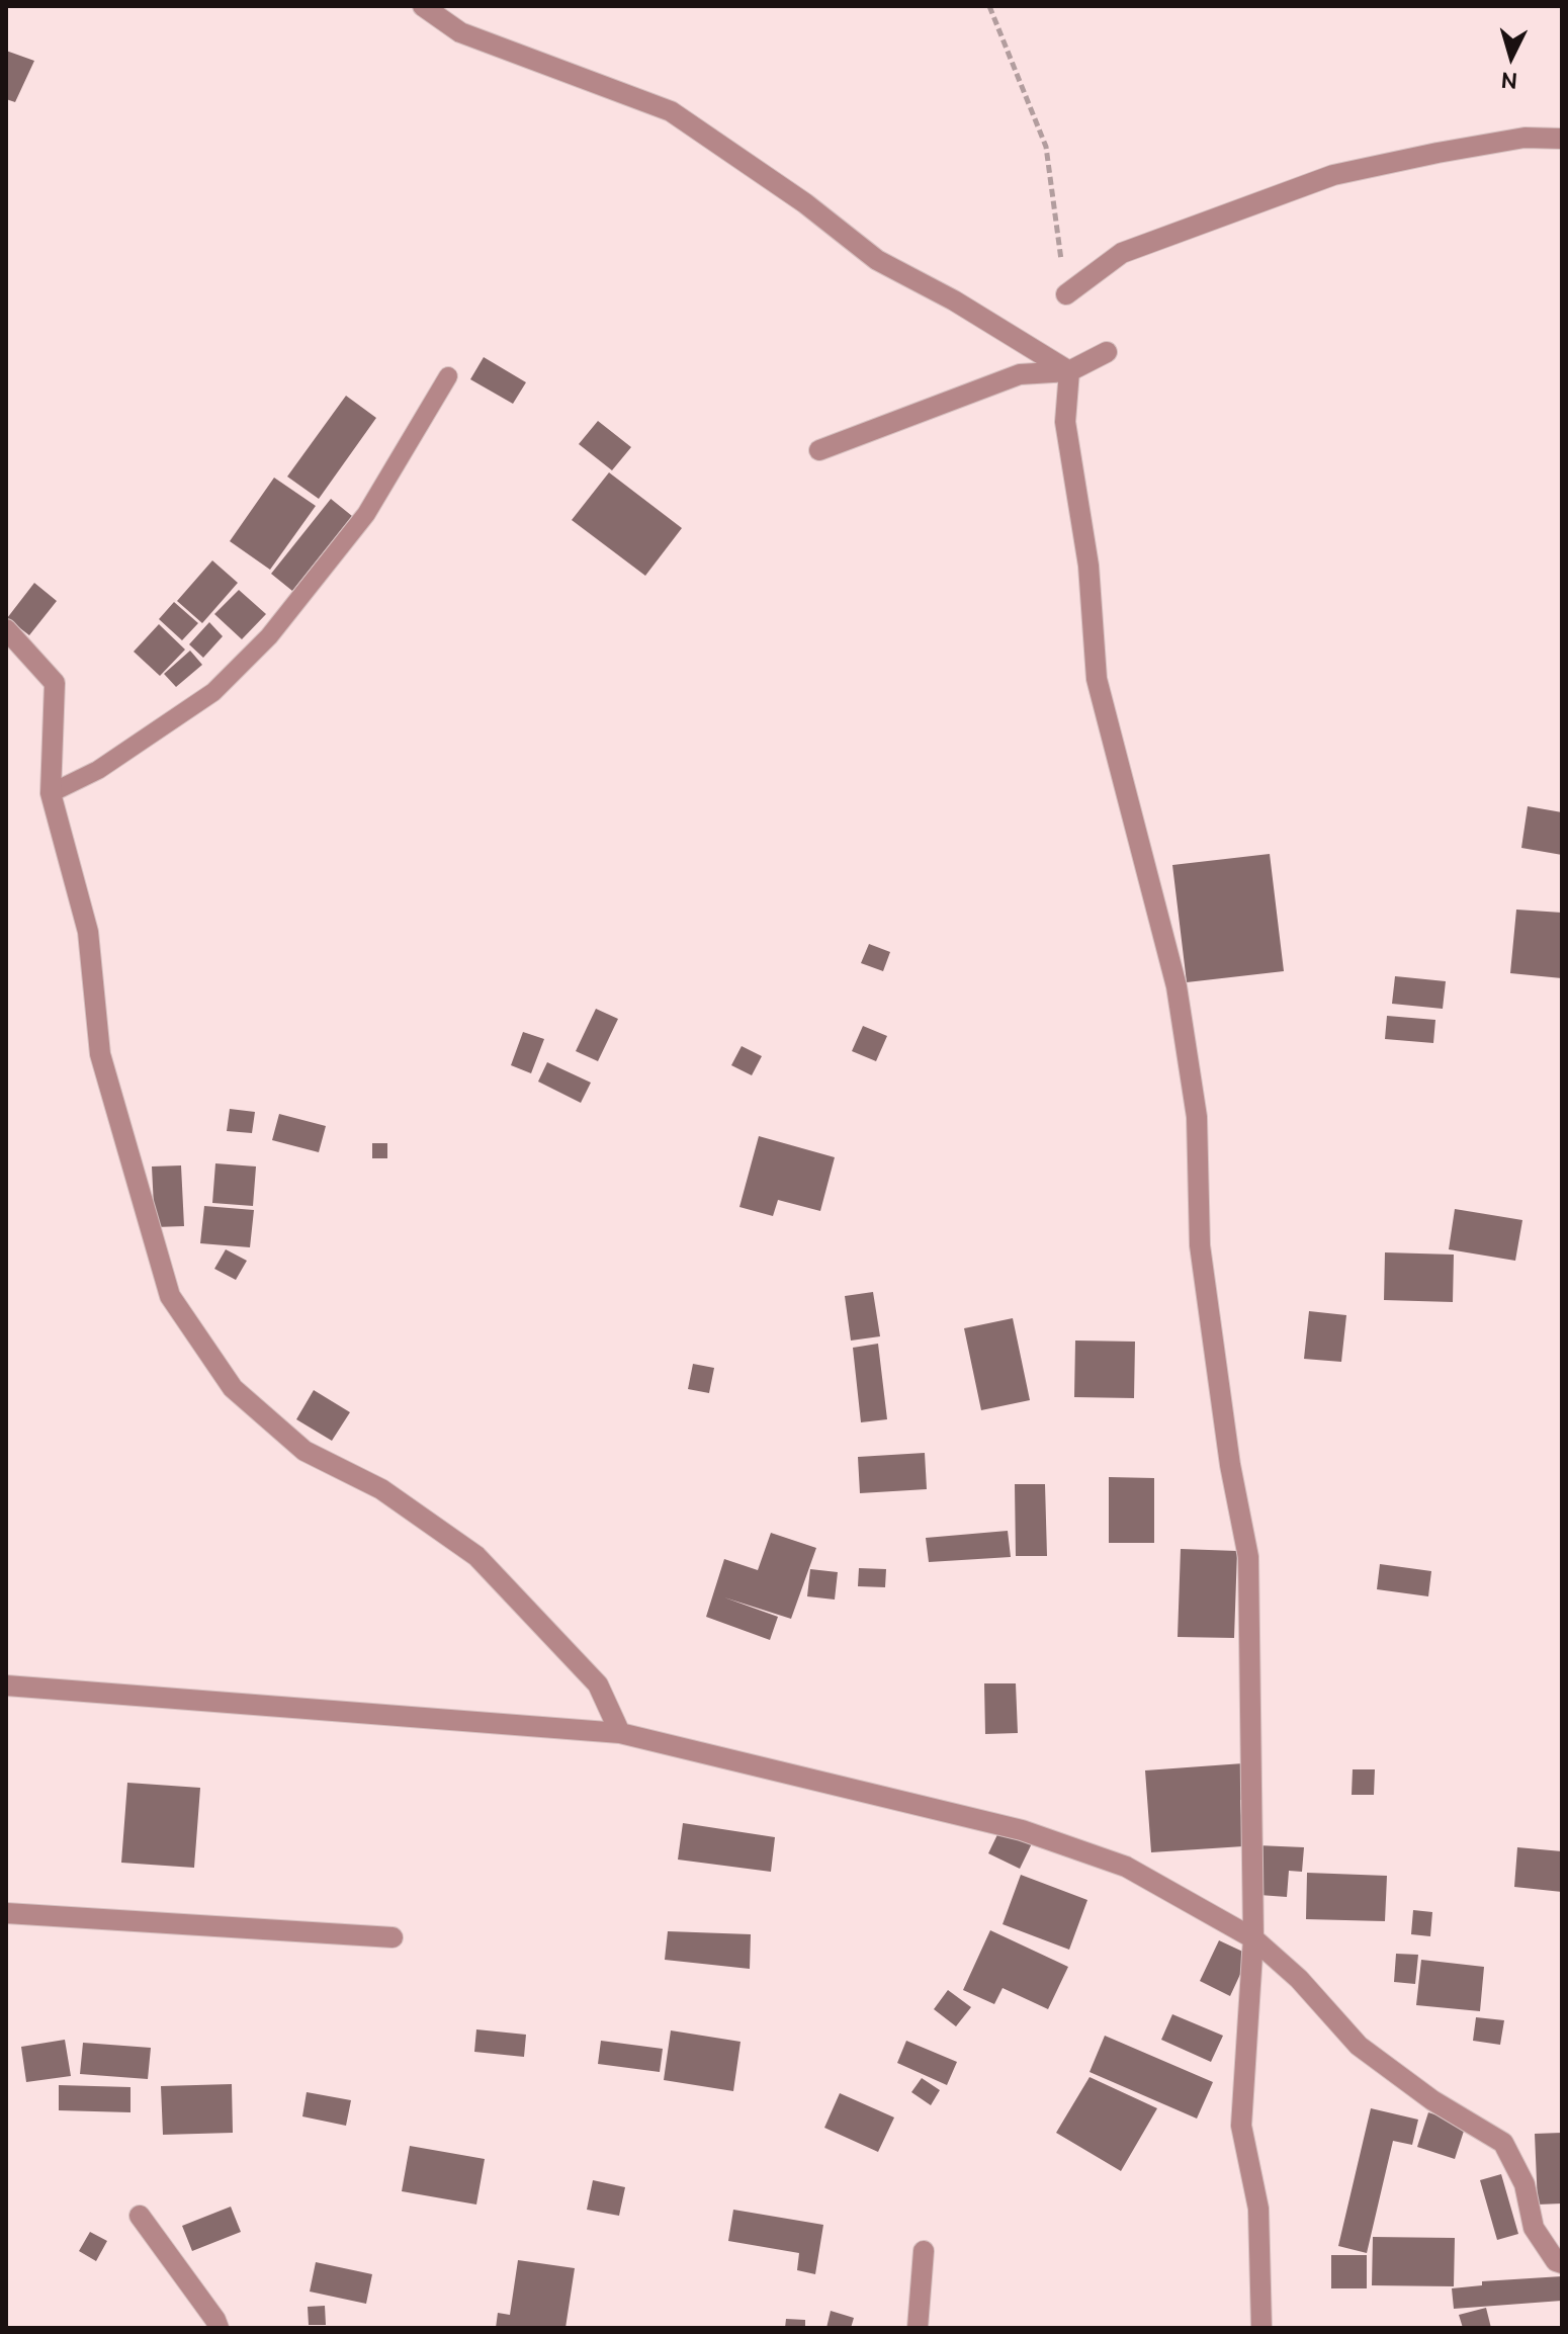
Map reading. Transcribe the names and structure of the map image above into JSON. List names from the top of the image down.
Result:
{
  "north": "bottom"
}
